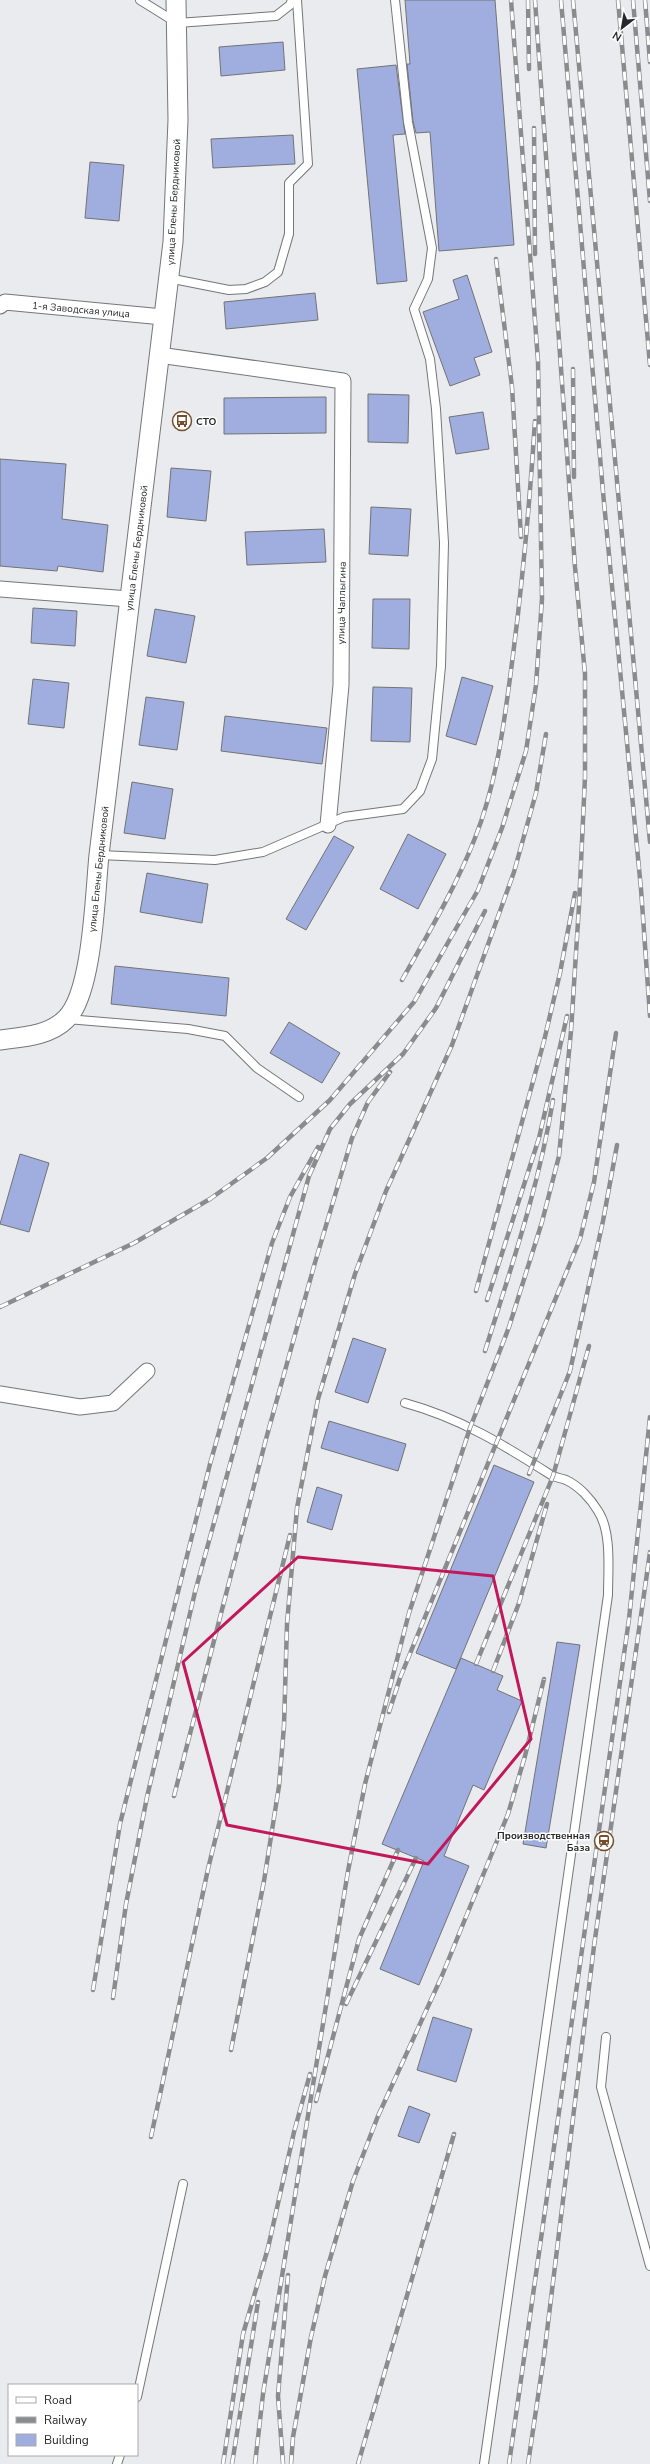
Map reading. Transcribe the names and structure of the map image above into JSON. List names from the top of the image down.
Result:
{
  "streets": {
    "street": ["улица Елены Бердниковой", "1-я Заводская улица", "улица Чаплыгина"]
  },
  "crossings": [
    ["улица Елены Бердниковой", "1-я Заводская улица"],
    ["улица Елены Бердниковой", "улица Чаплыгина"]
  ],
  "places": {
    "bus stop": ["СТО"],
    "station": ["Производственная База"]
  },
  "legend": ["Road", "Railway", "Building"],
  "north": "bottom left"
}
